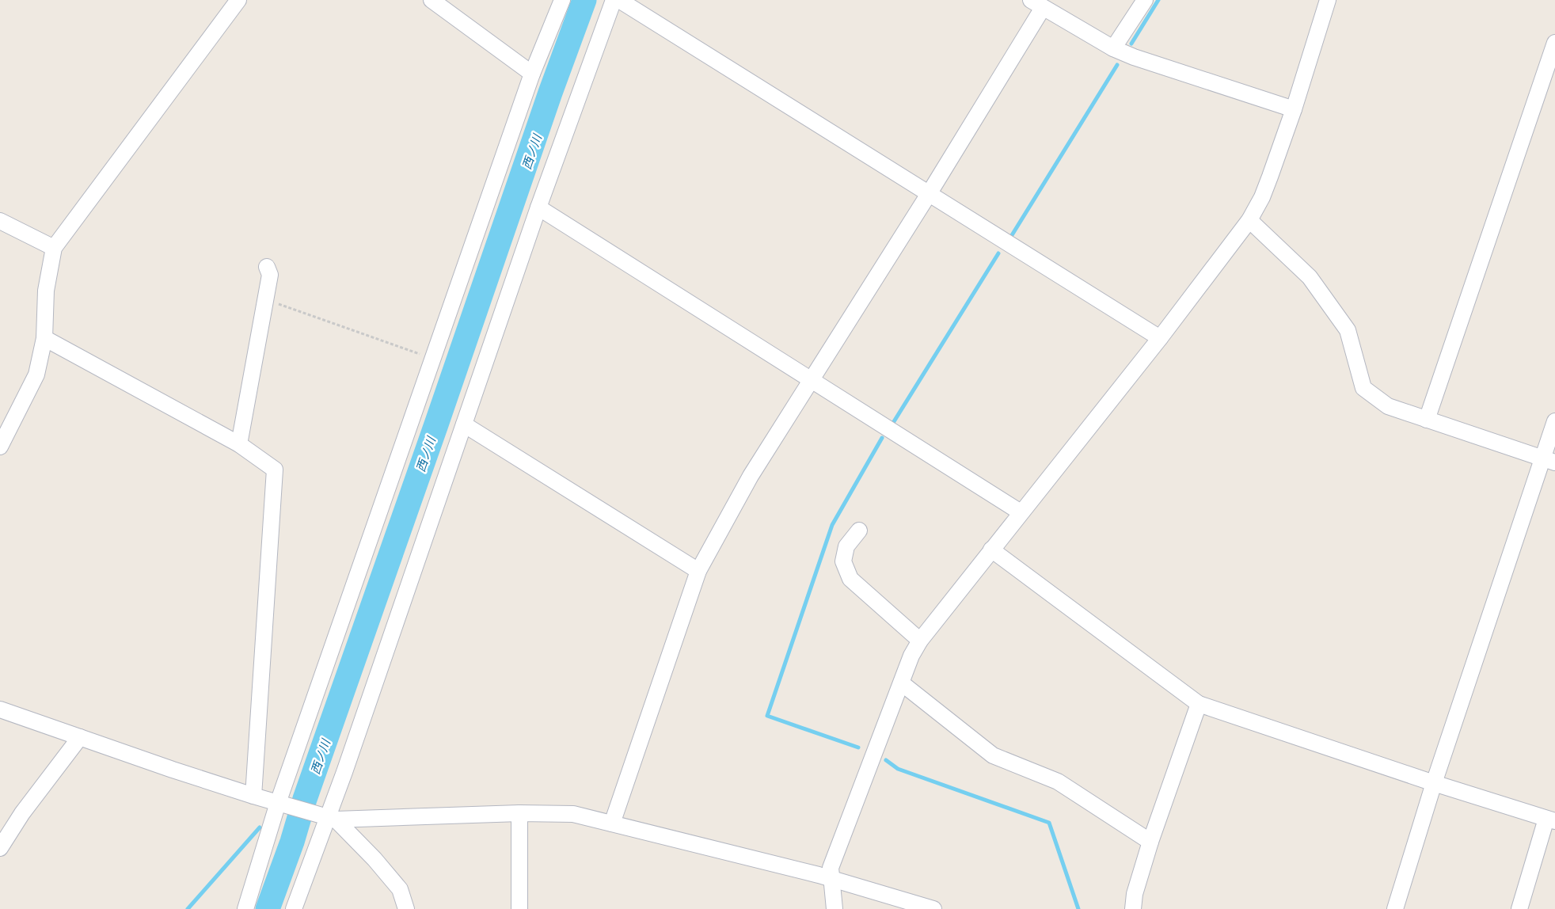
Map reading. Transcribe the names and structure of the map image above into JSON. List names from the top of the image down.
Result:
{
  "water": ["西ノ川"]
}
